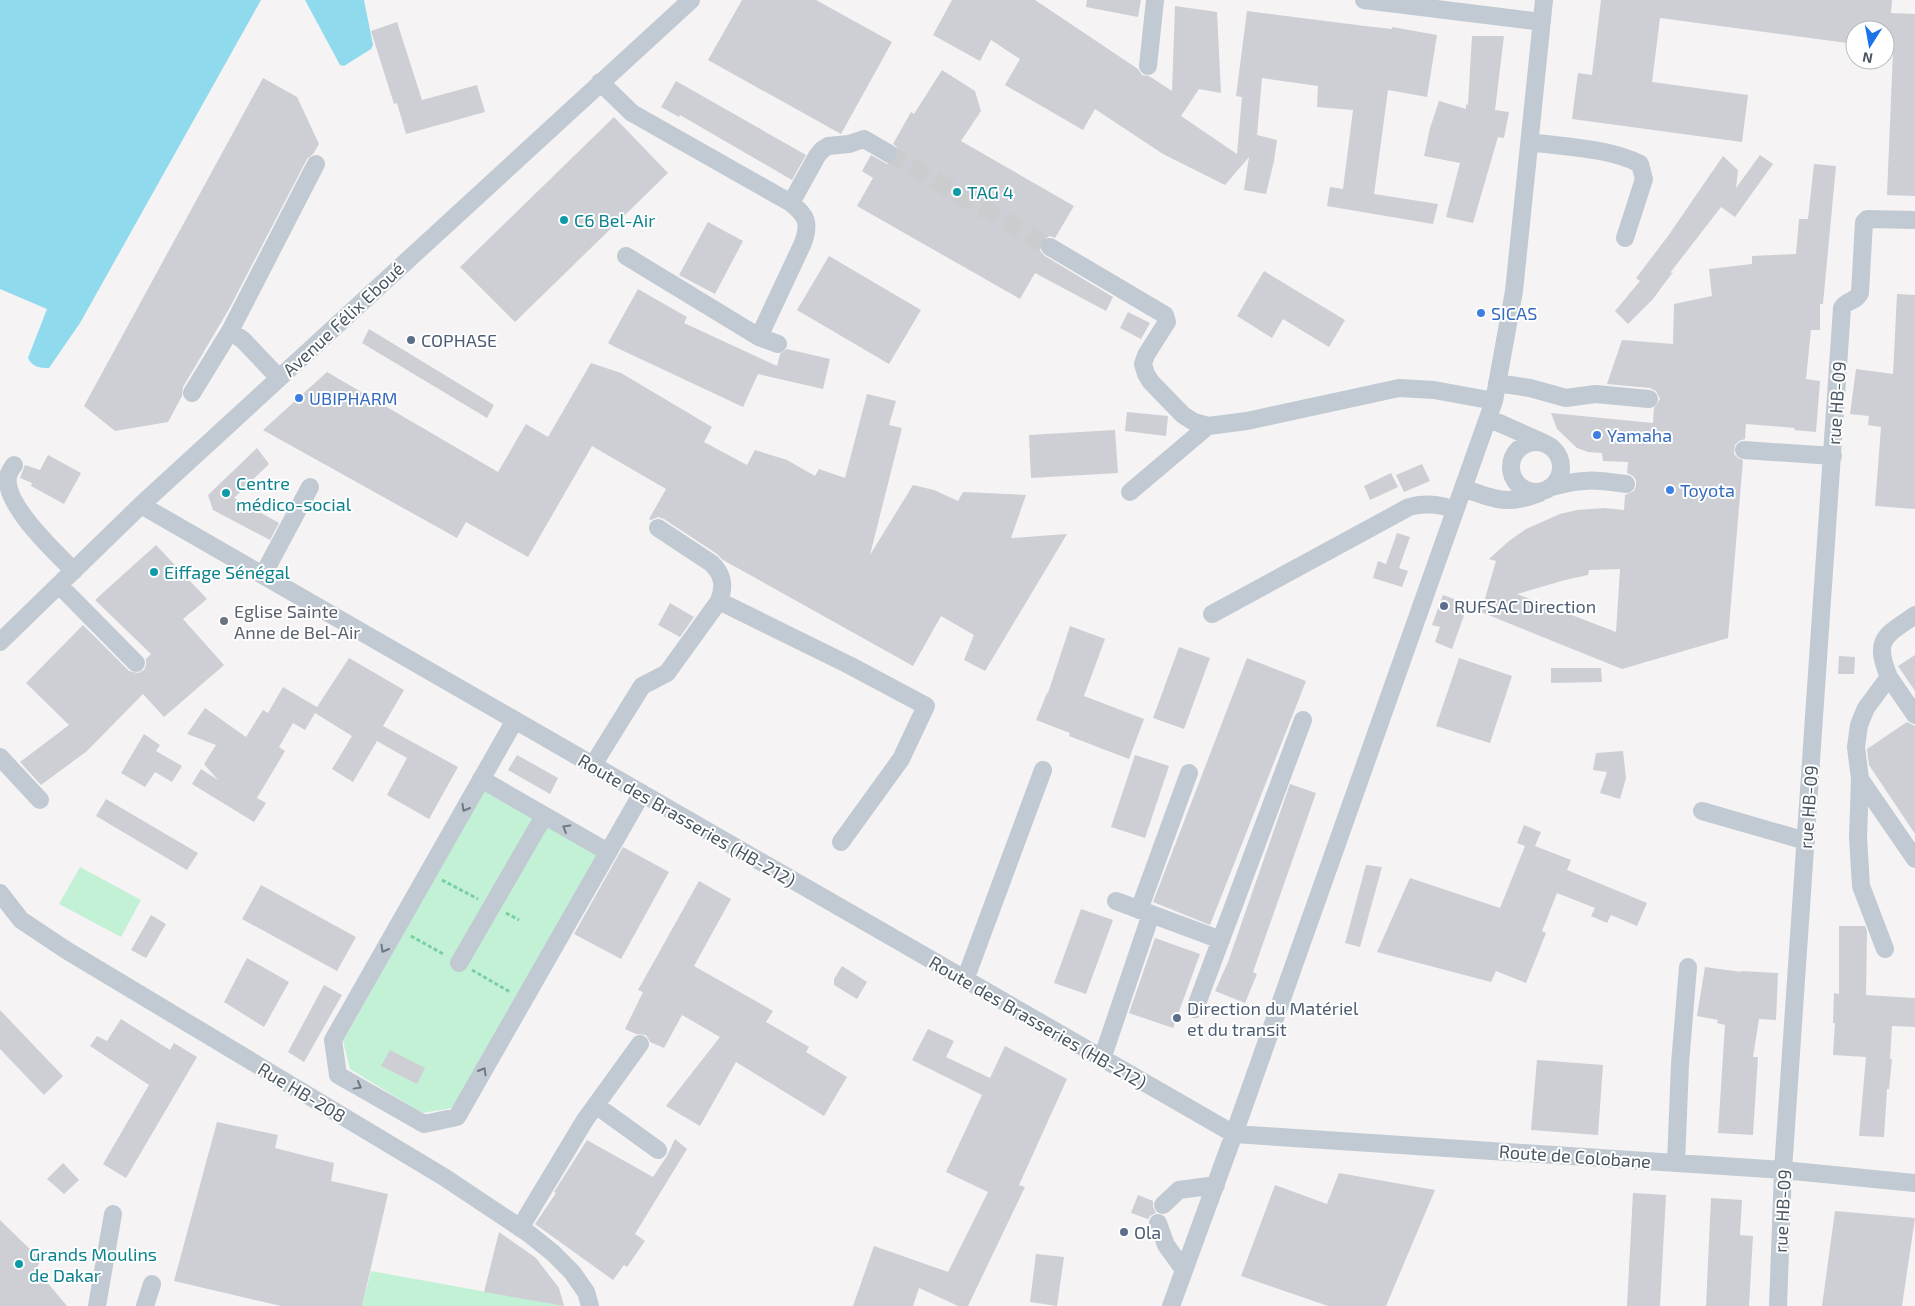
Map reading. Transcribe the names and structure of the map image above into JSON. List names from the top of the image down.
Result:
{
  "streets": {
    "street": [
      "Avenue Félix Eboué",
      "rue HB-09",
      "Route des Brasseries (HB-212)",
      "Rue HB-208",
      "Route de Colobane"
    ]
  },
  "crossings": [
    ["Avenue Félix Eboué", "Route des Brasseries (HB-212)"],
    ["rue HB-09", "Route de Colobane"],
    ["Route des Brasseries (HB-212)", "Route de Colobane"]
  ],
  "places": [
    "TAG 4",
    "C6 Bel-Air",
    "SICAS",
    "COPHASE",
    "UBIPHARM",
    "Yamaha",
    "Toyota",
    "Centre médico-social",
    "Eiffage Sénégal",
    "RUFSAC Direction",
    "Eglise Sainte Anne de Bel-Air",
    "Direction du Matériel et du transit",
    "Ola",
    "Grands Moulins de Dakar"
  ],
  "north": "bottom"
}
